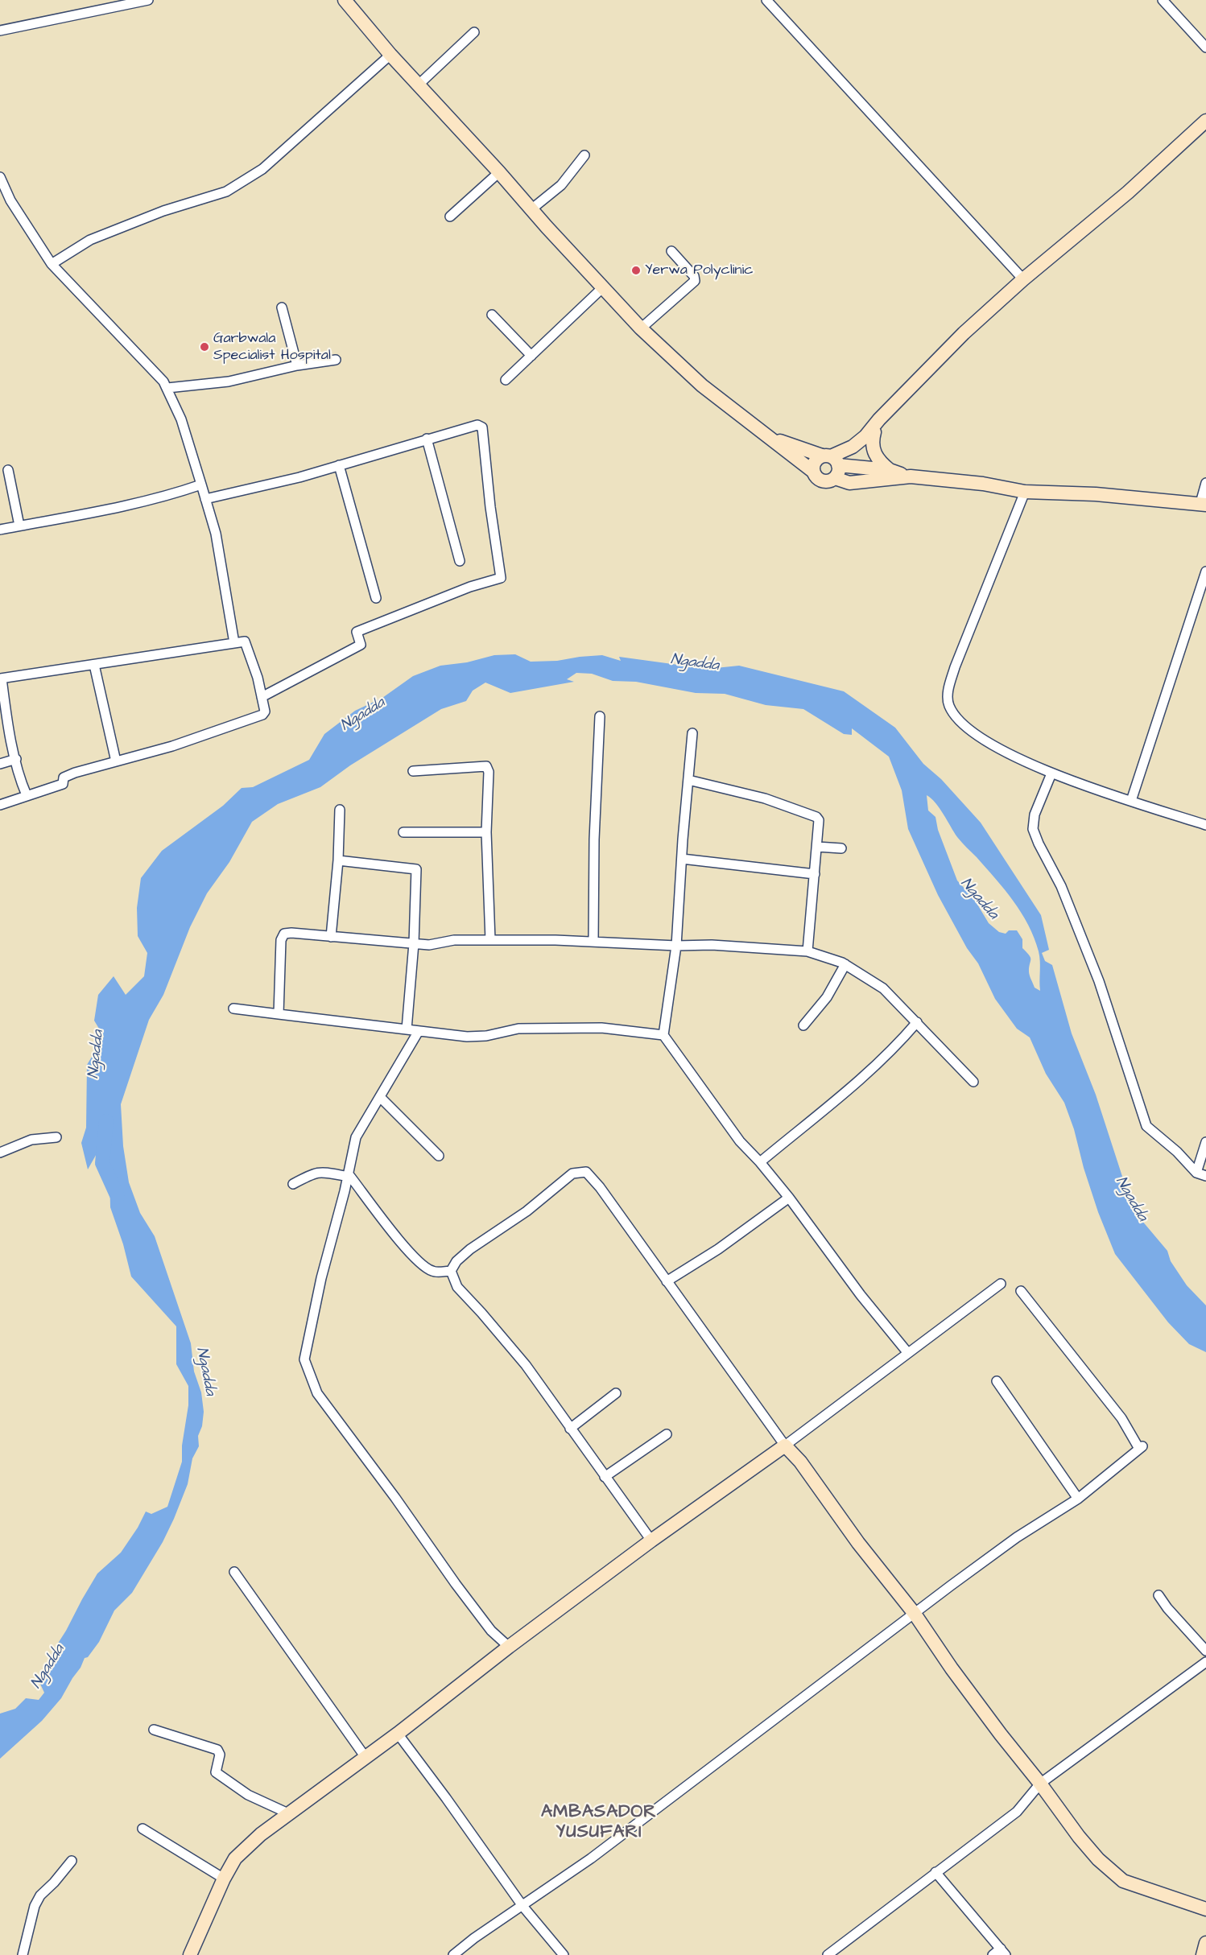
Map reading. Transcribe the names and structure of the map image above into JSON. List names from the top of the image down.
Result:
{
  "districts": ["AMBASADOR YUSUFARI"],
  "water": ["Ngadda"],
  "places": ["Yerwa Polyclinic", "Garbwala Specialist Hospital"]
}
